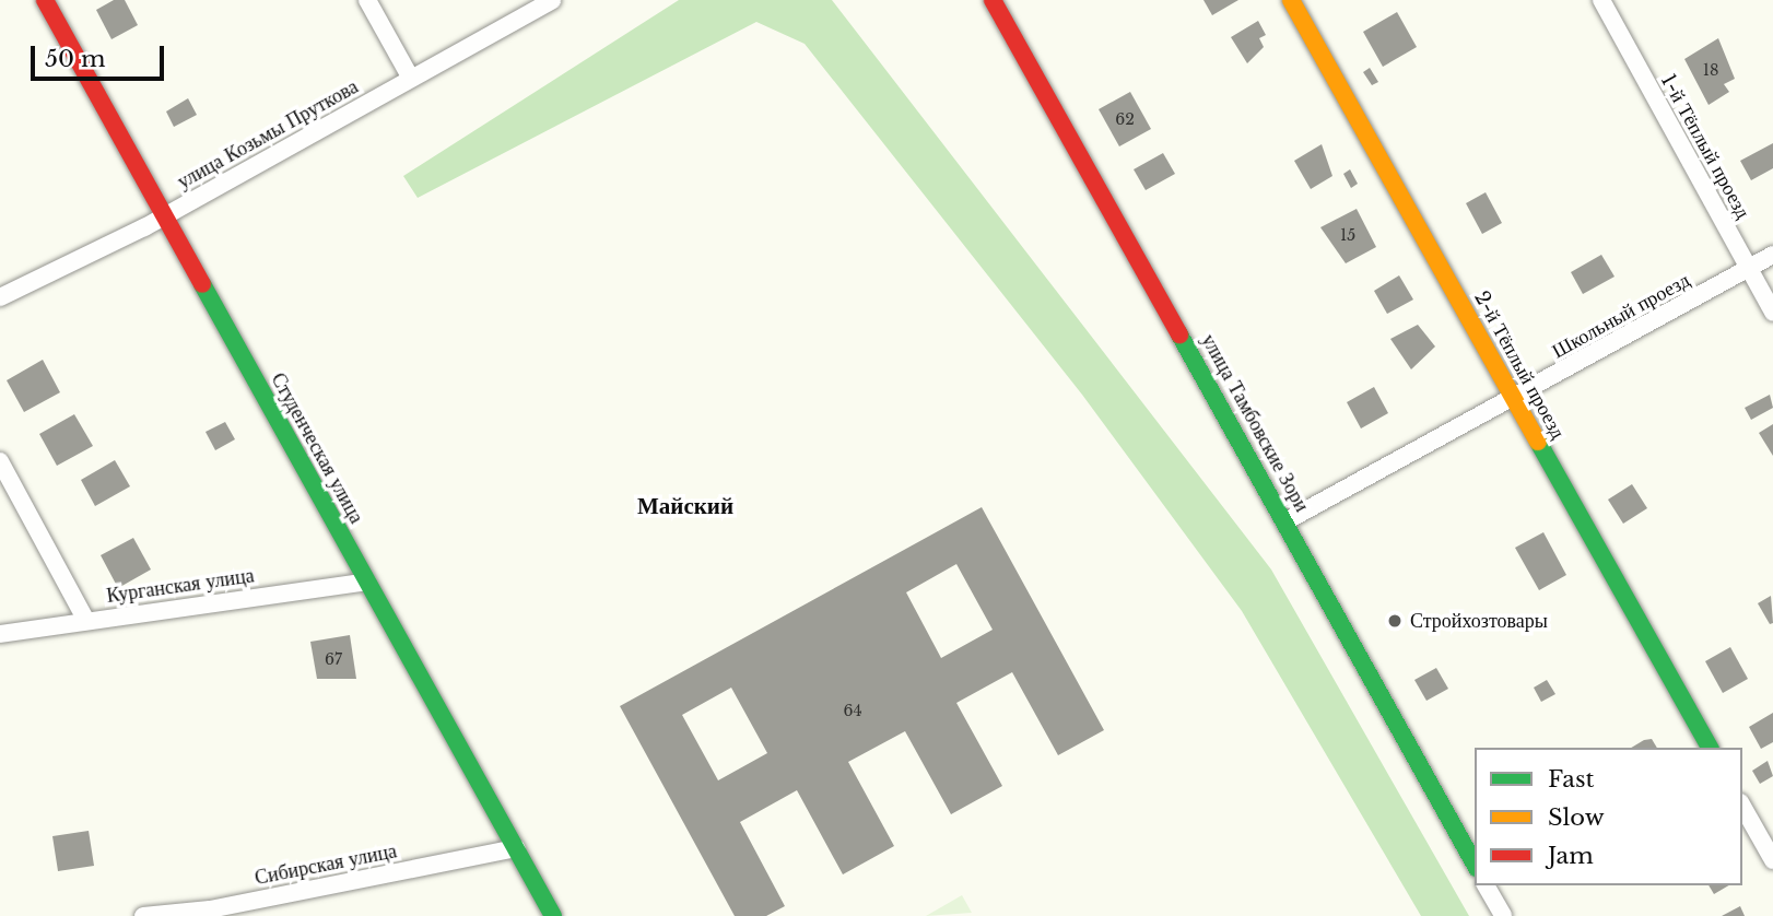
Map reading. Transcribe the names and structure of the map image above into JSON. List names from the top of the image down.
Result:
{
  "streets": {
    "street": [
      "улица Козьмы Пруткова",
      "1-й Тёплый проезд",
      "Школьный проезд",
      "2-й Тёплый проезд",
      "улица Тамбовские Зори",
      "Студенческая улица",
      "Курганская улица",
      "Сибирская улица"
    ]
  },
  "crossings": [
    ["улица Козьмы Пруткова", "Студенческая улица"],
    ["1-й Тёплый проезд", "Школьный проезд"],
    ["Школьный проезд", "2-й Тёплый проезд"],
    ["Школьный проезд", "улица Тамбовские Зори"],
    ["Студенческая улица", "Курганская улица"],
    ["Студенческая улица", "Сибирская улица"]
  ],
  "districts": ["Майский"],
  "places": ["Стройхозтовары"],
  "house_numbers": [
    "18",
    "62",
    "15",
    "67",
    "64"
  ],
  "legend": ["Fast", "Slow", "Jam"],
  "scale_bar": "50 m"
}
